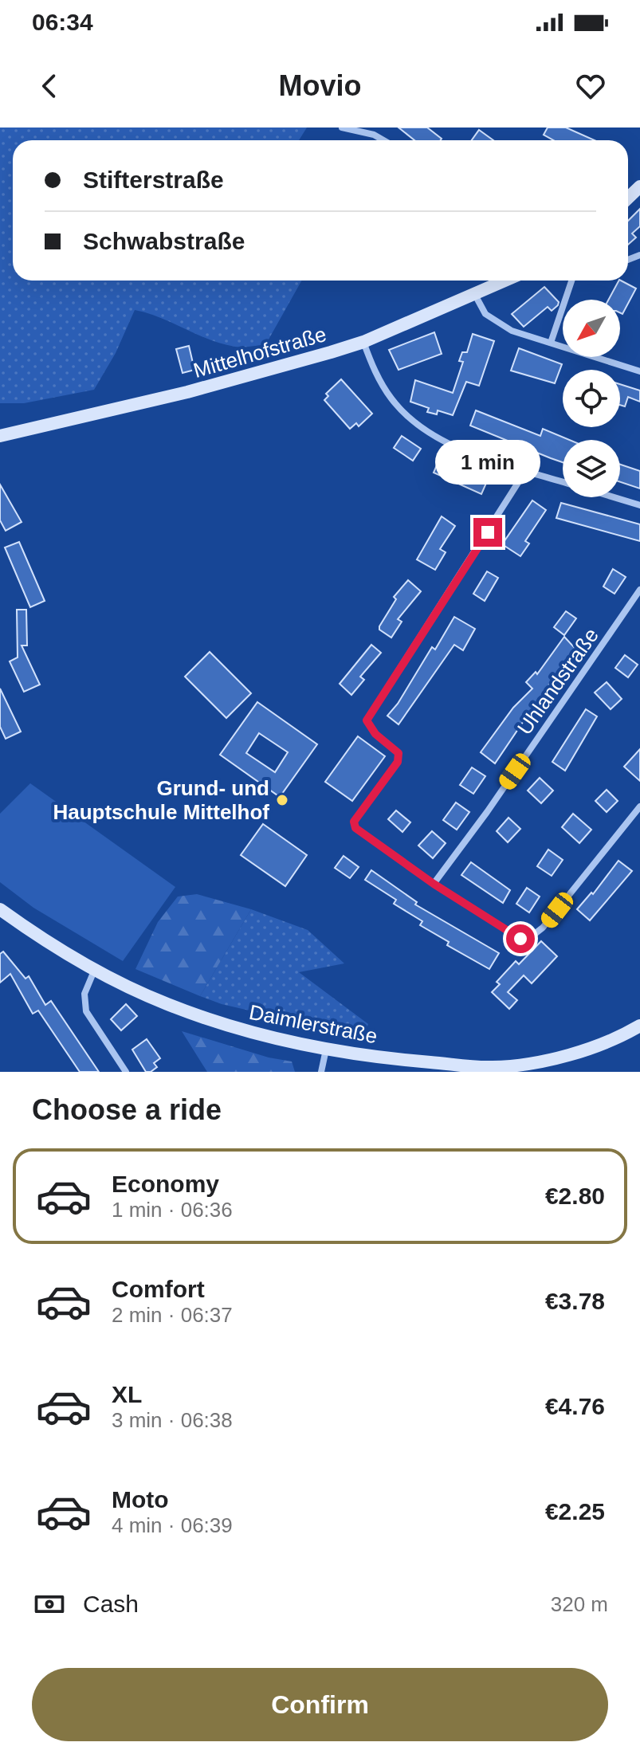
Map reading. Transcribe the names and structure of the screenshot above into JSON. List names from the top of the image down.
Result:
{
  "streets": {
    "main road": ["Mittelhofstraße", "Daimlerstraße"],
    "street": ["Uhlandstraße"]
  },
  "places": ["Grund- und Hauptschule Mittelhof"],
  "north": "bottom left",
  "page": {
    "status": "06:34",
    "header": "Movio",
    "banner": ["Stifterstraße", "Schwabstraße"],
    "bubble": "1 min",
    "heading": "Choose a ride",
    "list": [
      {
        "name": "Economy",
        "note": "1 min · 06:36",
        "value": "€2.80"
      },
      {
        "name": "Comfort",
        "note": "2 min · 06:37",
        "value": "€3.78"
      },
      {
        "name": "XL",
        "note": "3 min · 06:38",
        "value": "€4.76"
      },
      {
        "name": "Moto",
        "note": "4 min · 06:39",
        "value": "€2.25"
      }
    ],
    "pay": ["Cash", "320 m"],
    "buttons": "Confirm"
  }
}
